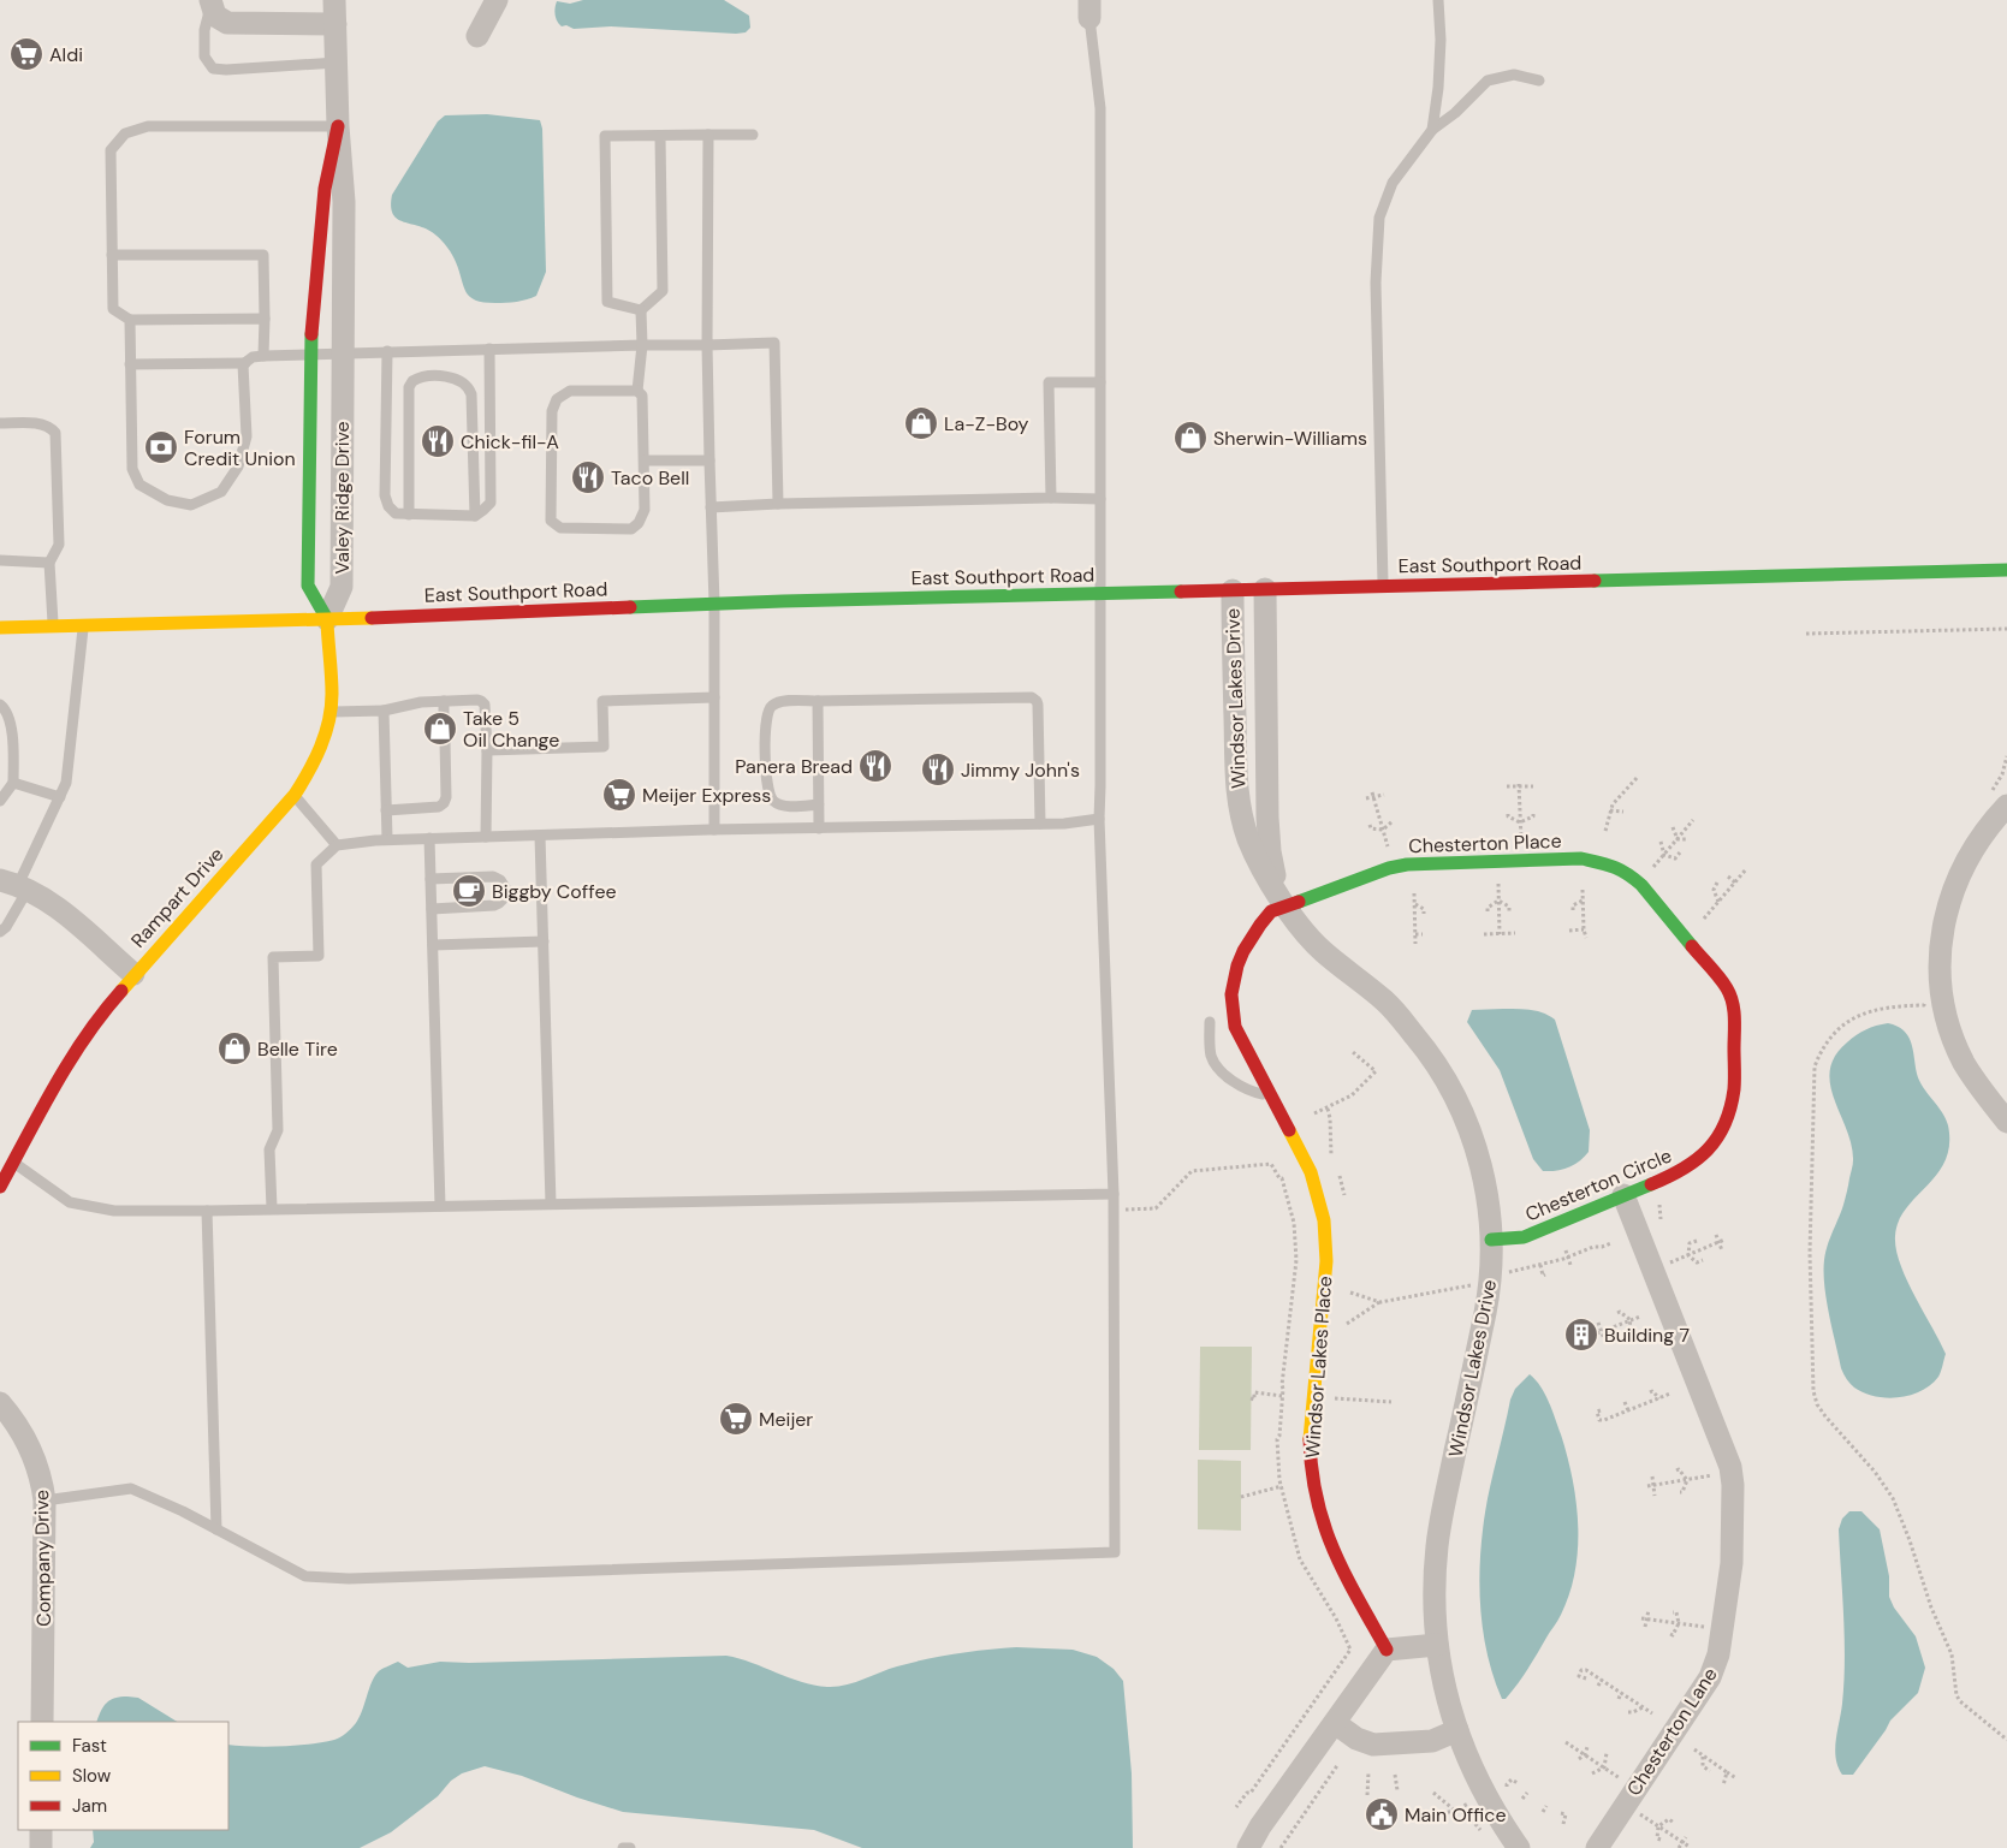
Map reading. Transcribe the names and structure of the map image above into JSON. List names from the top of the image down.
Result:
{
  "streets": {
    "street": [
      "Valey Ridge Drive",
      "East Southport Road",
      "Windsor Lakes Drive",
      "Chesterton Place",
      "Rampart Drive",
      "Chesterton Circle",
      "Windsor Lakes Place",
      "Company Drive",
      "Chesterton Lane"
    ]
  },
  "crossings": [
    ["Valey Ridge Drive", "East Southport Road"],
    ["Valey Ridge Drive", "Rampart Drive"],
    ["East Southport Road", "Windsor Lakes Drive"],
    ["East Southport Road", "Rampart Drive"],
    ["Windsor Lakes Drive", "Chesterton Place"],
    ["Windsor Lakes Drive", "Chesterton Circle"],
    ["Windsor Lakes Drive", "Windsor Lakes Place"],
    ["Chesterton Place", "Chesterton Circle"],
    ["Chesterton Place", "Windsor Lakes Place"],
    ["Chesterton Circle", "Chesterton Lane"]
  ],
  "places": {
    "supermarket": ["Aldi", "Meijer Express", "Meijer"],
    "shop": [
      "La-Z-Boy",
      "Sherwin-Williams",
      "Take 5 Oil Change",
      "Belle Tire"
    ],
    "restaurant": [
      "Chick-fil-A",
      "Taco Bell",
      "Panera Bread",
      "Jimmy John's"
    ],
    "bank": ["Forum Credit Union"],
    "cafe": ["Biggby Coffee"],
    "building": ["Building 7"],
    "public building": ["Main Office"]
  },
  "legend": ["Fast", "Slow", "Jam"]
}
